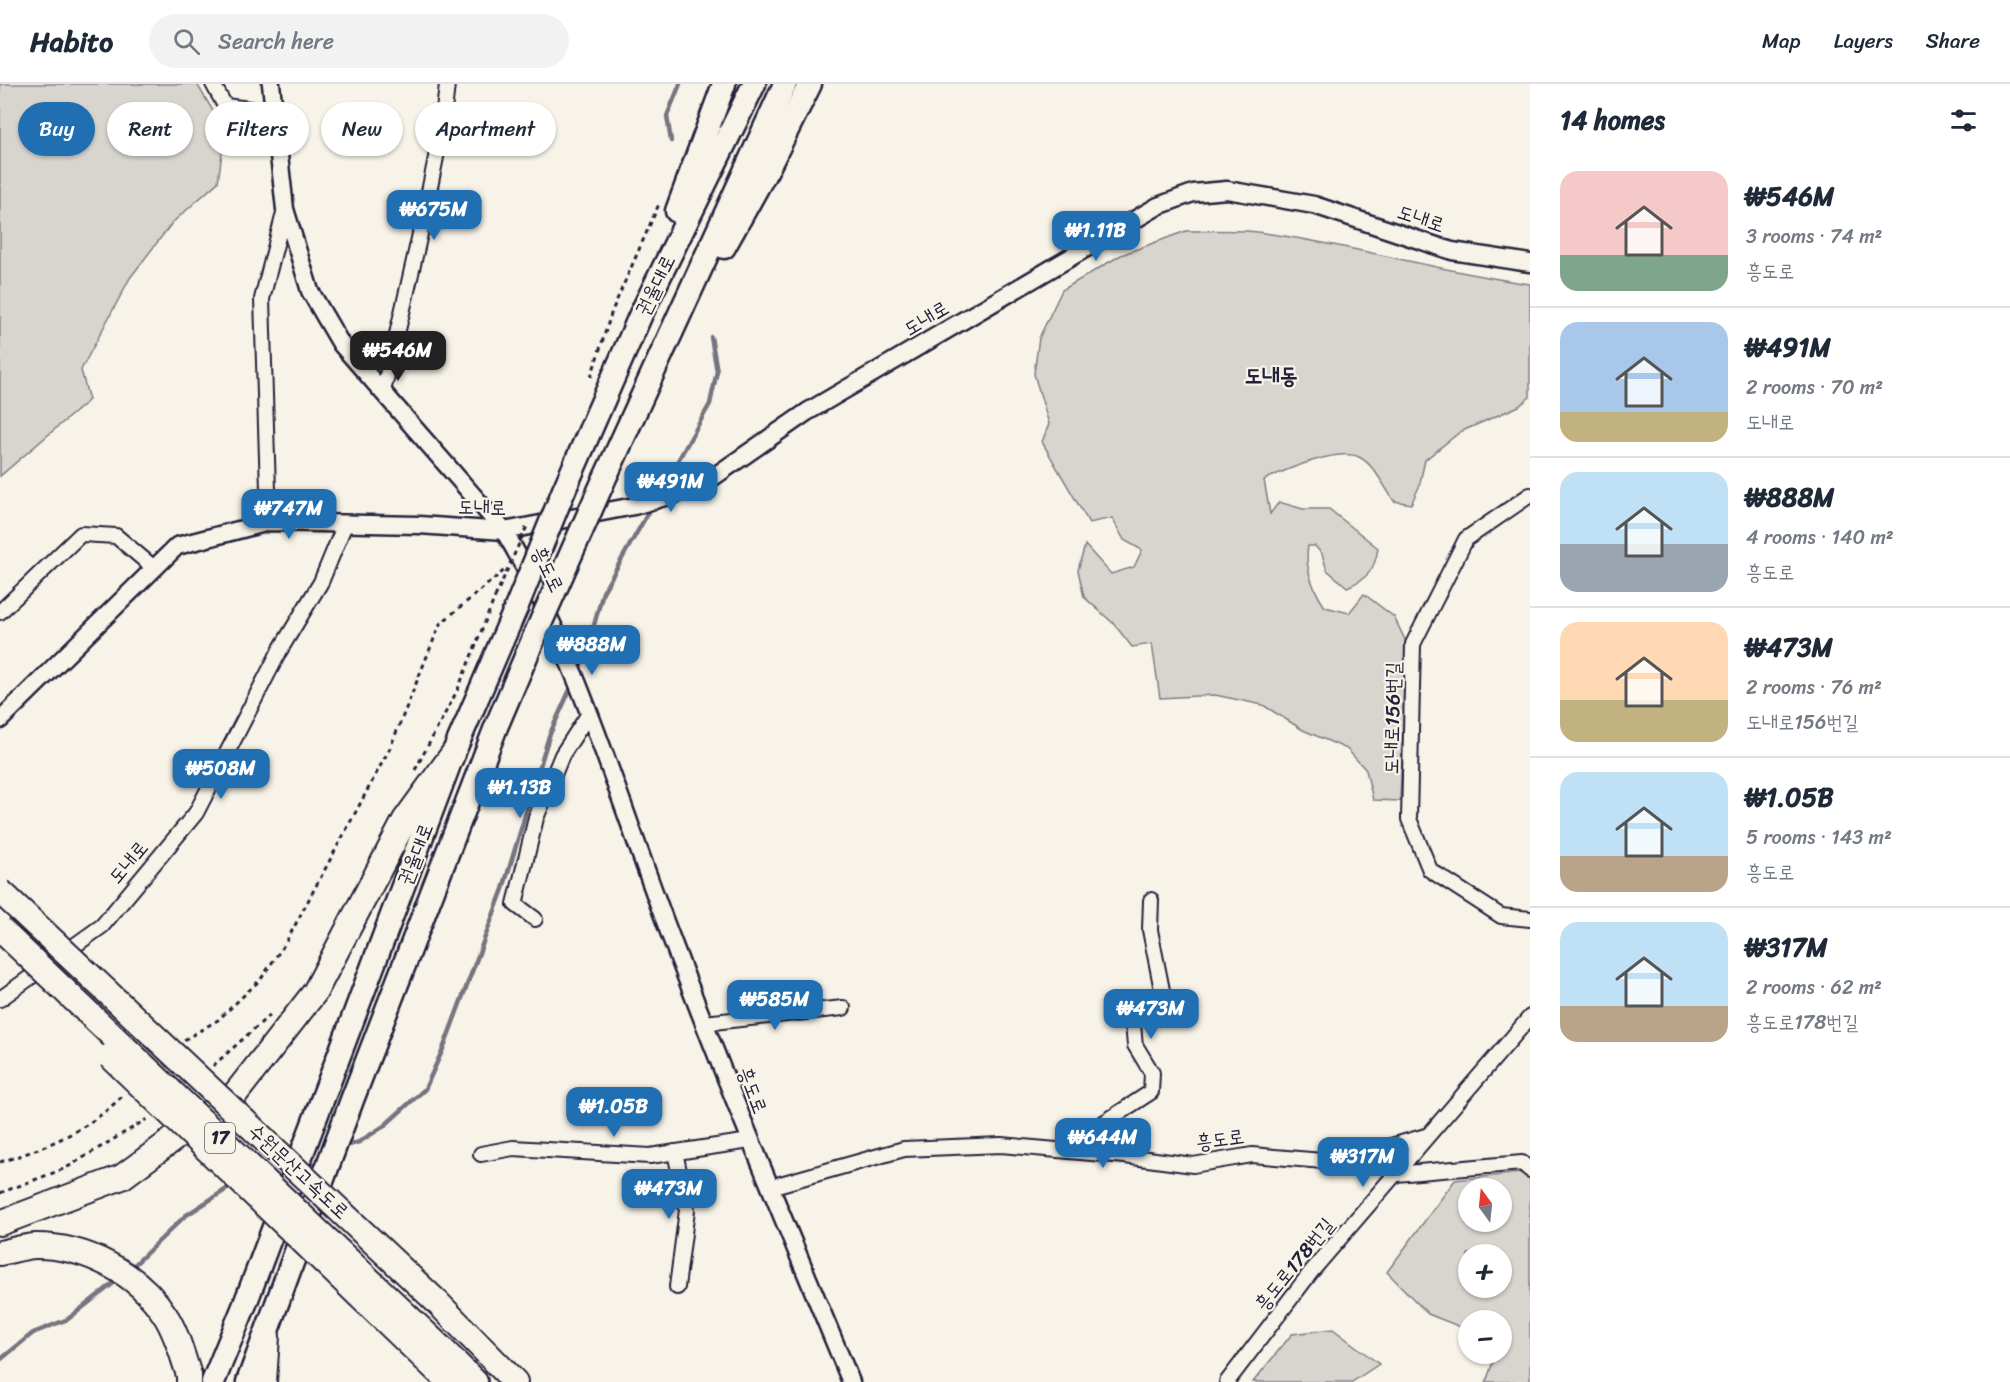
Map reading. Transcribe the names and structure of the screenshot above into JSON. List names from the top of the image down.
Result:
{
  "streets": {
    "highway": ["권율대로", "17", "수원문산고속도로"],
    "street": [
      "도내로",
      "흥도로",
      "도내로156번길",
      "흥도로178번길"
    ]
  },
  "crossings": [
    ["도내로", "흥도로"],
    ["흥도로", "흥도로178번길"]
  ],
  "districts": ["도내동"],
  "north": "top",
  "page": {
    "header": "Habito",
    "search": "Search here",
    "nav": ["Map", "Layers", "Share"],
    "heading": "14 homes",
    "chip": [
      "Buy",
      "Rent",
      "Filters",
      "New",
      "Apartment"
    ],
    "list": [
      {
        "name": "₩546M",
        "note": "3 rooms · 74 m² · 흥도로"
      },
      {
        "name": "₩491M",
        "note": "2 rooms · 70 m² · 도내로"
      },
      {
        "name": "₩888M",
        "note": "4 rooms · 140 m² · 흥도로"
      },
      {
        "name": "₩473M",
        "note": "2 rooms · 76 m² · 도내로156번길"
      },
      {
        "name": "₩1.05B",
        "note": "5 rooms · 143 m² · 흥도로"
      },
      {
        "name": "₩317M",
        "note": "2 rooms · 62 m² · 흥도로178번길"
      }
    ],
    "price": [
      "₩675M",
      "₩1.11B",
      "₩546M",
      "₩491M",
      "₩747M",
      "₩888M",
      "₩508M",
      "₩1.13B",
      "₩585M",
      "₩473M",
      "₩1.05B",
      "₩644M",
      "₩317M",
      "₩473M"
    ],
    "map_buttons": ["+", "−"]
  }
}
